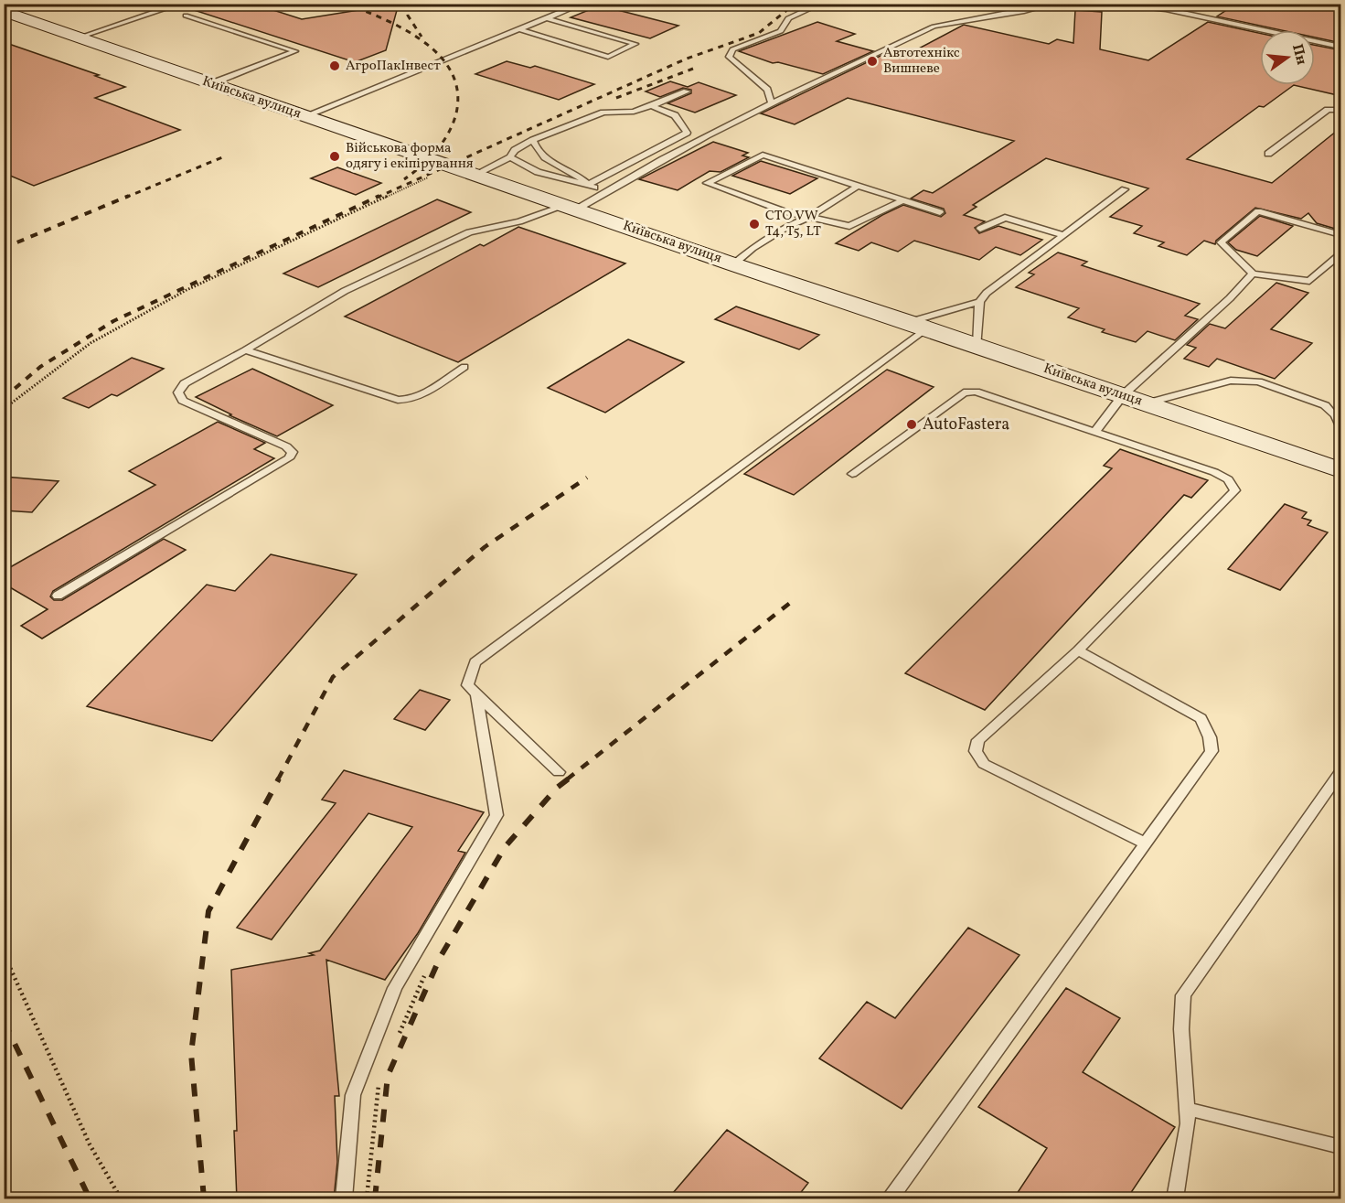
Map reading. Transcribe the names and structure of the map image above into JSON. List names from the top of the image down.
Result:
{
  "streets": {
    "main road": ["Київська вулиця"]
  },
  "places": [
    "Автотехнікс Вишневе",
    "АгроПакІнвест",
    "Військова форма одягу і екіпірування",
    "СТО VW T4, T5, LT",
    "AutoFastera"
  ],
  "north": "right"
}
